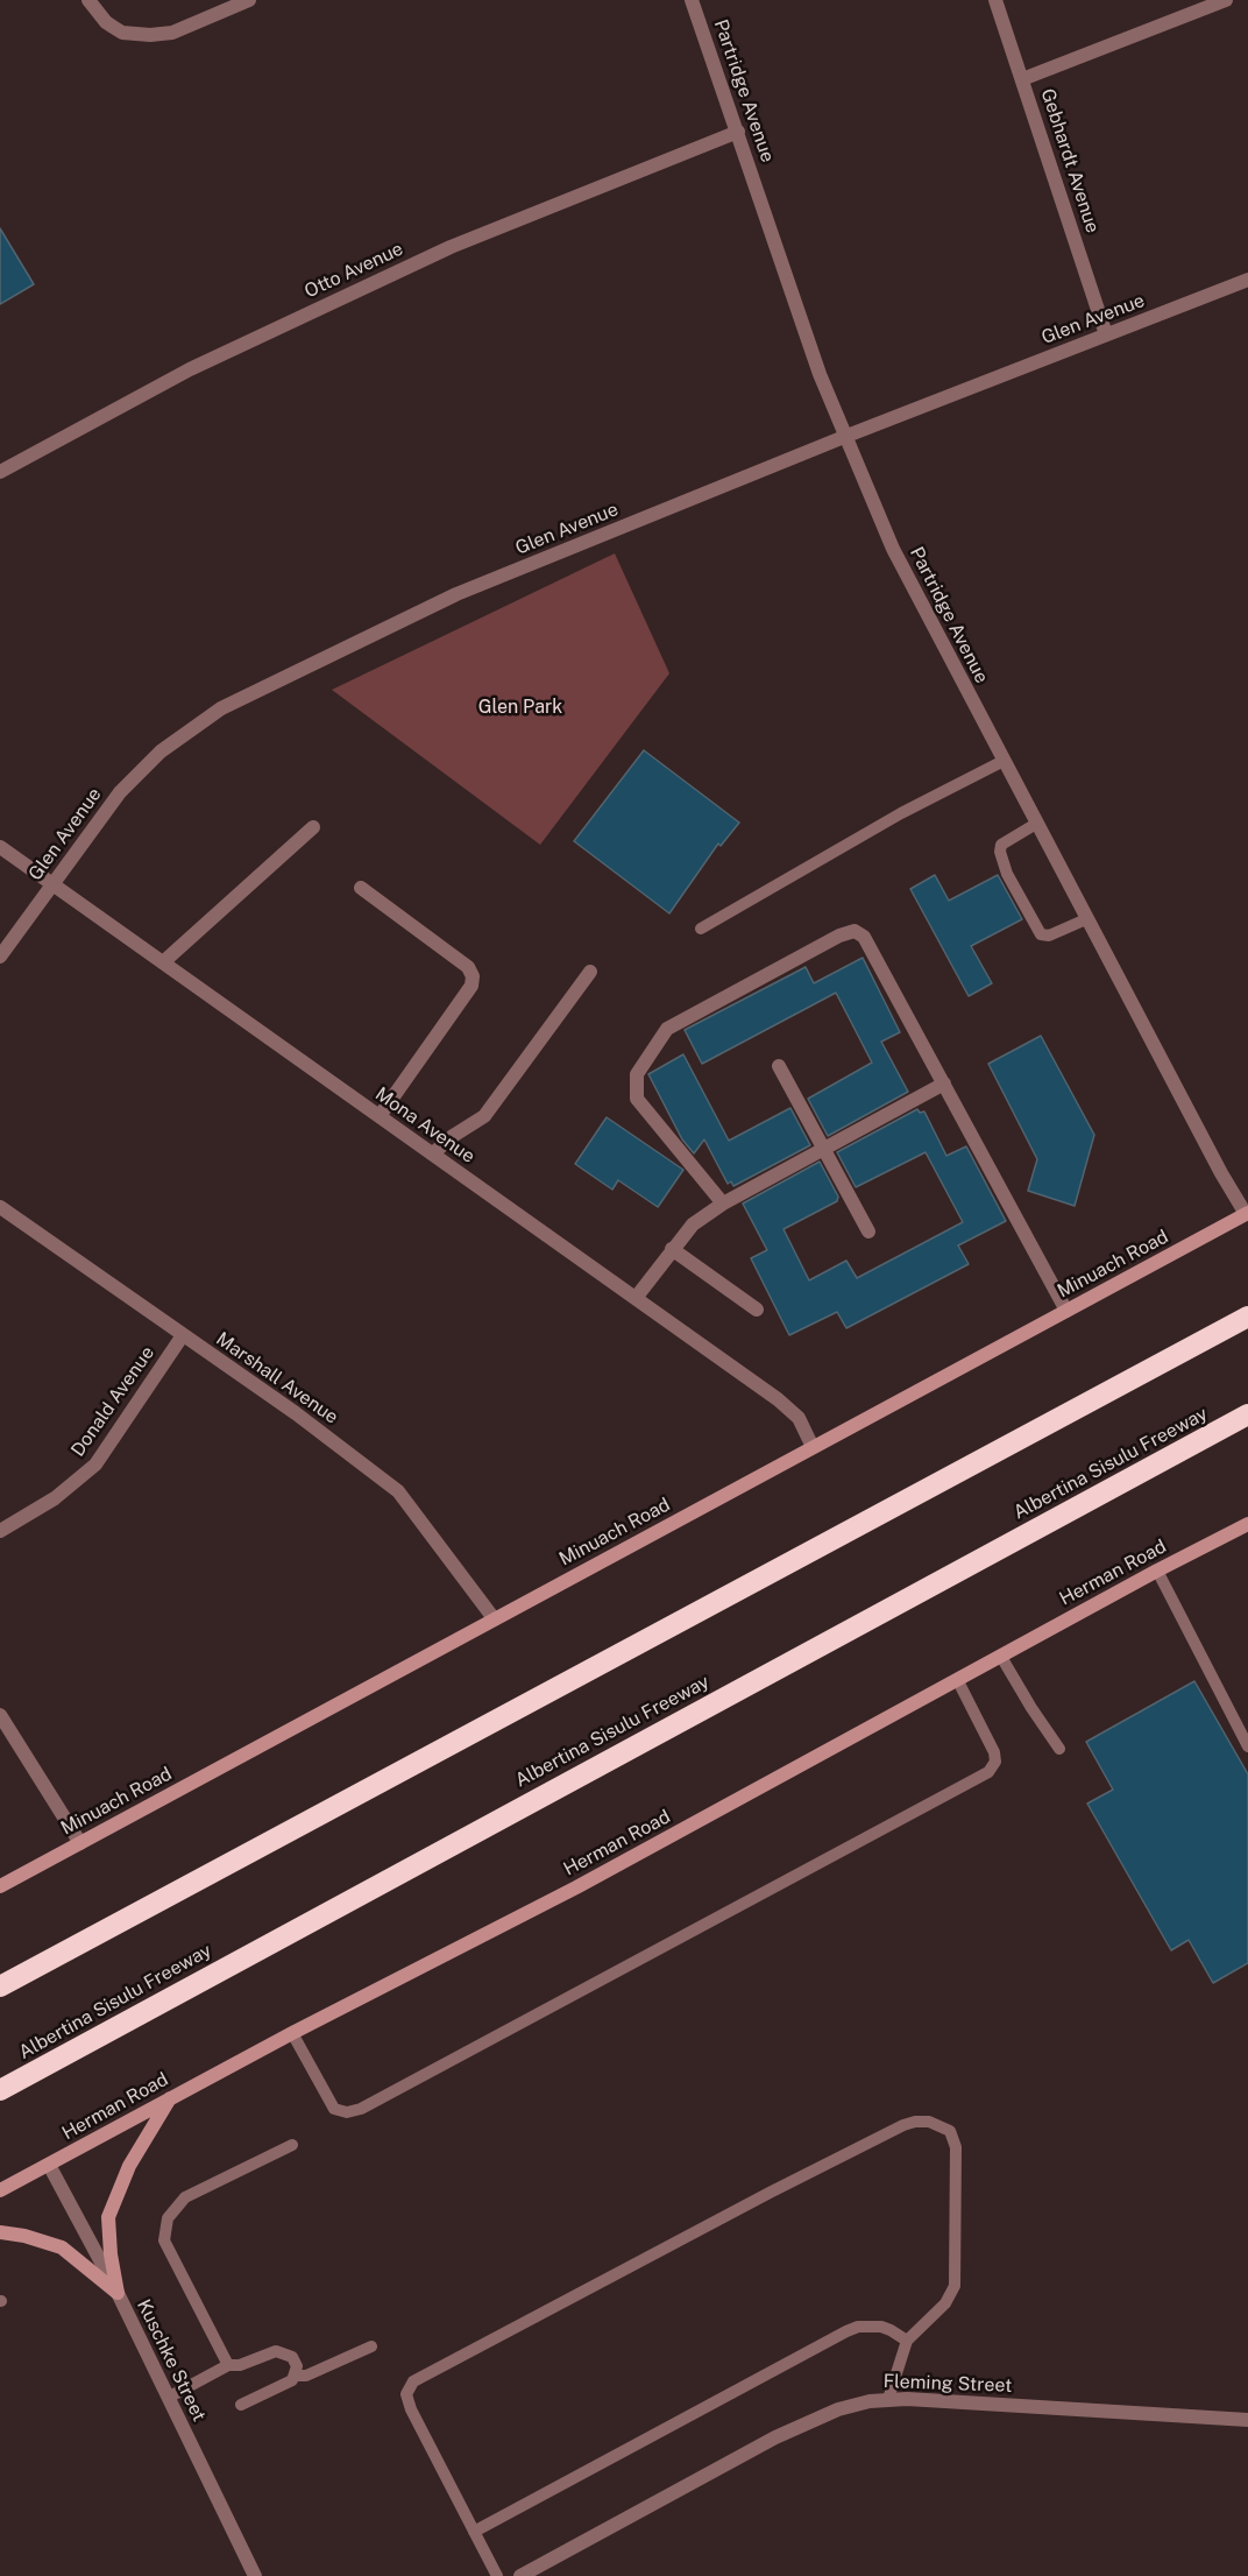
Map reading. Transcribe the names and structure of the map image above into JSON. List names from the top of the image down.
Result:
{
  "streets": {
    "highway": ["Albertina Sisulu Freeway"],
    "main road": ["Minuach Road", "Herman Road"],
    "street": [
      "Partridge Avenue",
      "Gebhardt Avenue",
      "Otto Avenue",
      "Glen Avenue",
      "Mona Avenue",
      "Marshall Avenue",
      "Donald Avenue",
      "Kuschke Street",
      "Fleming Street"
    ]
  },
  "crossings": [
    ["Partridge Avenue", "Otto Avenue"],
    ["Partridge Avenue", "Glen Avenue"],
    ["Partridge Avenue", "Minuach Road"],
    ["Gebhardt Avenue", "Glen Avenue"],
    ["Glen Avenue", "Mona Avenue"],
    ["Mona Avenue", "Minuach Road"],
    ["Minuach Road", "Marshall Avenue"],
    ["Marshall Avenue", "Donald Avenue"],
    ["Herman Road", "Kuschke Street"]
  ],
  "parks": ["Glen Park"]
}
